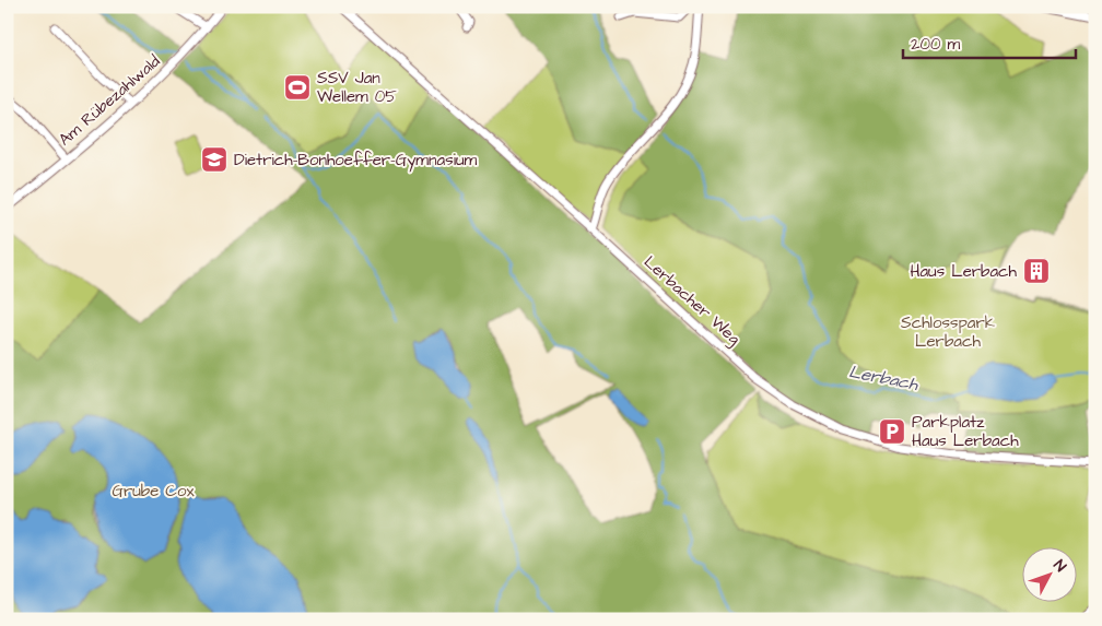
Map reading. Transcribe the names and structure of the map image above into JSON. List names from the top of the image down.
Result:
{
  "streets": {
    "street": ["Am Rübezahlwald", "Lerbacher Weg"]
  },
  "water": ["Lerbach"],
  "parks": ["Schlosspark Lerbach", "Grube Cox"],
  "places": {
    "sports": ["SSV Jan Wellem 05"],
    "school or university": ["Dietrich-Bonhoeffer-Gymnasium"],
    "building": ["Haus Lerbach"],
    "parking": ["Parkplatz Haus Lerbach"]
  },
  "scale_bar": "200 m",
  "north": "top right"
}
